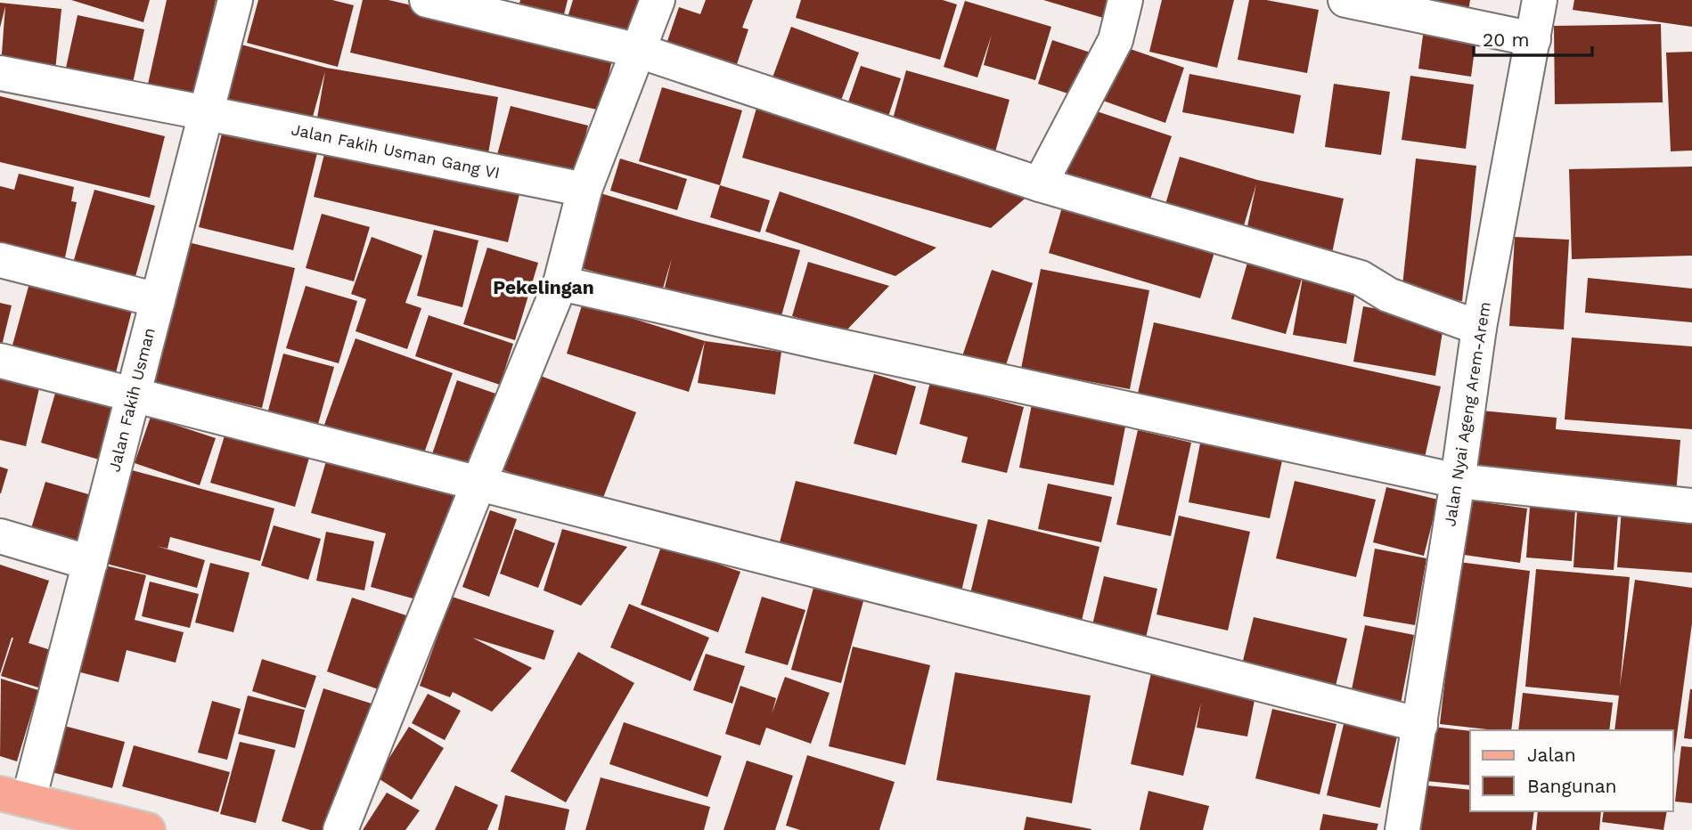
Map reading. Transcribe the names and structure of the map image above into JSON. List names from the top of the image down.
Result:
{
  "streets": {
    "street": ["Jalan Fakih Usman Gang VI", "Jalan Fakih Usman", "Jalan Nyai Ageng Arem-Arem"]
  },
  "crossings": [
    ["Jalan Fakih Usman Gang VI", "Jalan Fakih Usman"]
  ],
  "districts": ["Pekelingan"],
  "legend": ["Jalan", "Bangunan"],
  "scale_bar": "20 m"
}
